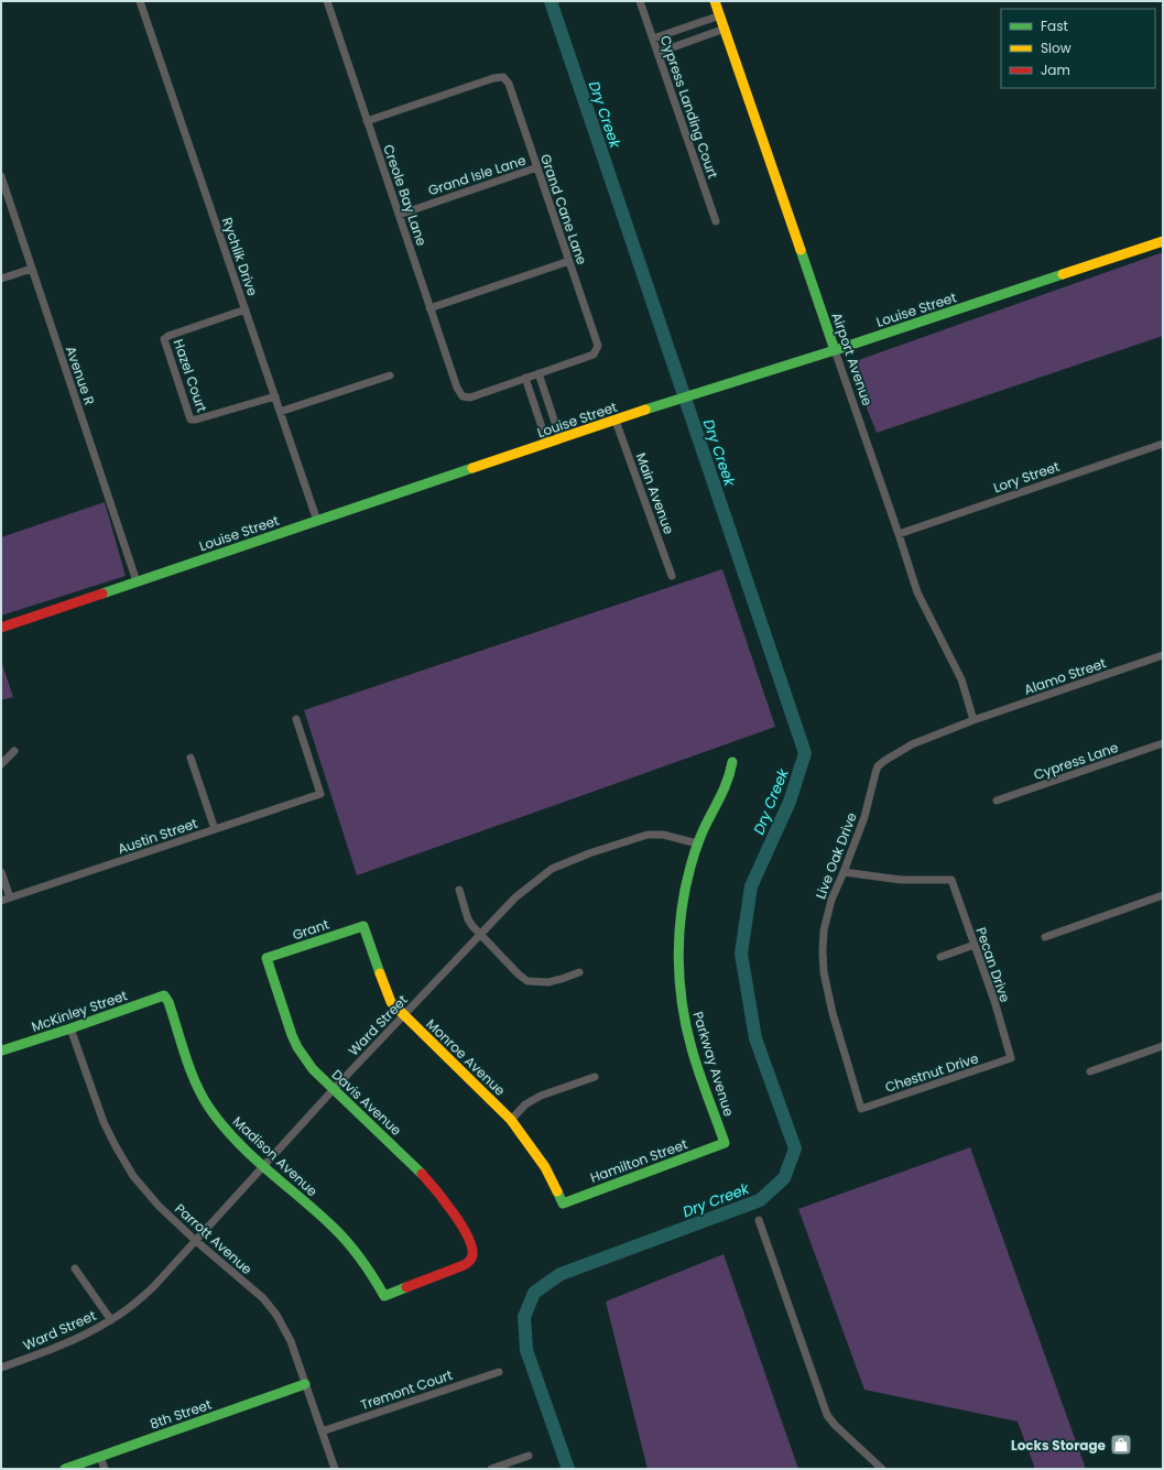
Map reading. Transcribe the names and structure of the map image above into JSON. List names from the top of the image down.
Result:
{
  "streets": {
    "street": [
      "Cypress Landing Court",
      "Grand Isle Lane",
      "Creole Bay Lane",
      "Grand Cane Lane",
      "Rychlik Drive",
      "Louise Street",
      "Airport Avenue",
      "Avenue R",
      "Hazel Court",
      "Lory Street",
      "Main Avenue",
      "Alamo Street",
      "Cypress Lane",
      "Austin Street",
      "Live Oak Drive",
      "Grant",
      "Pecan Drive",
      "McKinley Street",
      "Ward Street",
      "Monroe Avenue",
      "Parkway Avenue",
      "Chestnut Drive",
      "Davis Avenue",
      "Madison Avenue",
      "Hamilton Street",
      "Parrott Avenue",
      "Tremont Court",
      "8th Street"
    ]
  },
  "crossings": [
    ["Grand Isle Lane", "Creole Bay Lane"],
    ["Grand Isle Lane", "Grand Cane Lane"],
    ["Creole Bay Lane", "Grand Cane Lane"],
    ["Rychlik Drive", "Louise Street"],
    ["Rychlik Drive", "Hazel Court"],
    ["Louise Street", "Airport Avenue"],
    ["Louise Street", "Avenue R"],
    ["Louise Street", "Main Avenue"],
    ["Airport Avenue", "Lory Street"],
    ["Airport Avenue", "Alamo Street"],
    ["Airport Avenue", "Live Oak Drive"],
    ["Alamo Street", "Live Oak Drive"],
    ["Live Oak Drive", "Pecan Drive"],
    ["Live Oak Drive", "Chestnut Drive"],
    ["Grant", "Monroe Avenue"],
    ["Grant", "Davis Avenue"],
    ["Pecan Drive", "Chestnut Drive"],
    ["McKinley Street", "Madison Avenue"],
    ["McKinley Street", "Parrott Avenue"],
    ["Ward Street", "Monroe Avenue"],
    ["Ward Street", "Parkway Avenue"],
    ["Ward Street", "Davis Avenue"],
    ["Ward Street", "Madison Avenue"],
    ["Ward Street", "Parrott Avenue"],
    ["Monroe Avenue", "Hamilton Street"],
    ["Parkway Avenue", "Hamilton Street"],
    ["Davis Avenue", "Madison Avenue"],
    ["Parrott Avenue", "Tremont Court"],
    ["Parrott Avenue", "8th Street"]
  ],
  "water": ["Dry Creek"],
  "places": {
    "shop": ["Locks Storage"]
  },
  "legend": ["Fast", "Slow", "Jam"]
}
